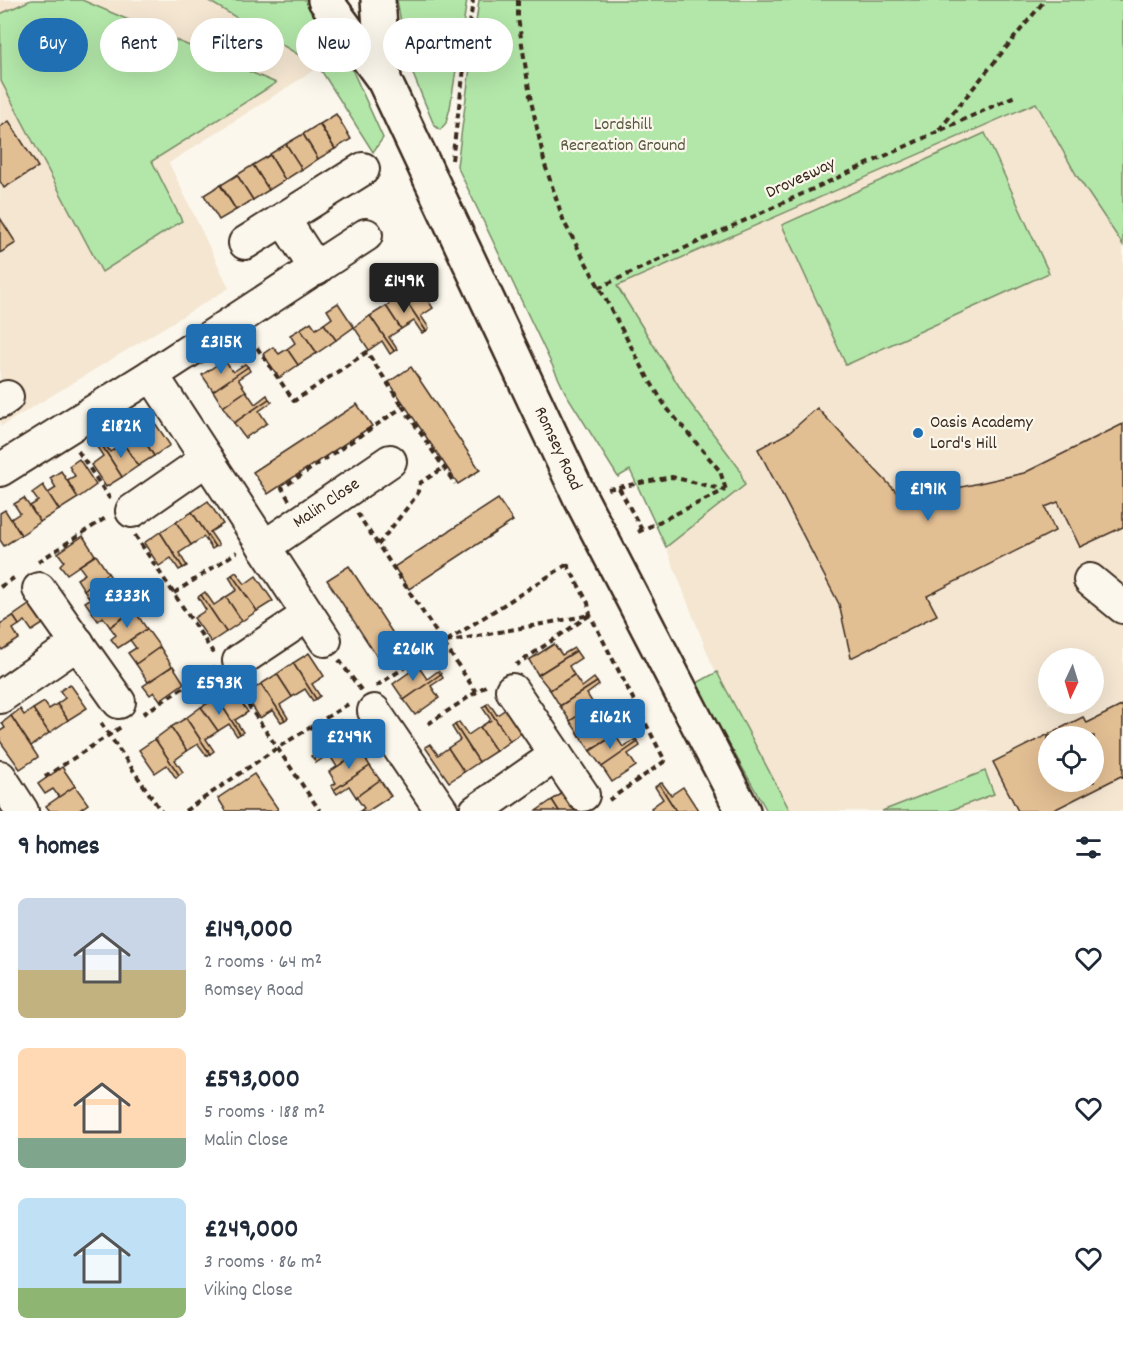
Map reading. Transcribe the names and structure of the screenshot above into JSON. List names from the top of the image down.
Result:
{
  "streets": {
    "main road": ["Romsey Road"],
    "street": ["Malin Close"],
    "path": ["Drovesway"]
  },
  "parks": ["Lordshill Recreation Ground"],
  "places": ["Oasis Academy Lord's Hill"],
  "north": "bottom",
  "page": {
    "chip": [
      "Buy",
      "Rent",
      "Filters",
      "New",
      "Apartment"
    ],
    "price": [
      "£149K",
      "£315K",
      "£182K",
      "£191K",
      "£333K",
      "£261K",
      "£593K",
      "£162K",
      "£249K"
    ],
    "heading": "9 homes",
    "list": [
      {
        "name": "£149,000",
        "note": "2 rooms · 64 m² · Romsey Road"
      },
      {
        "name": "£593,000",
        "note": "5 rooms · 188 m² · Malin Close"
      },
      {
        "name": "£249,000",
        "note": "3 rooms · 86 m² · Viking Close"
      }
    ]
  }
}
